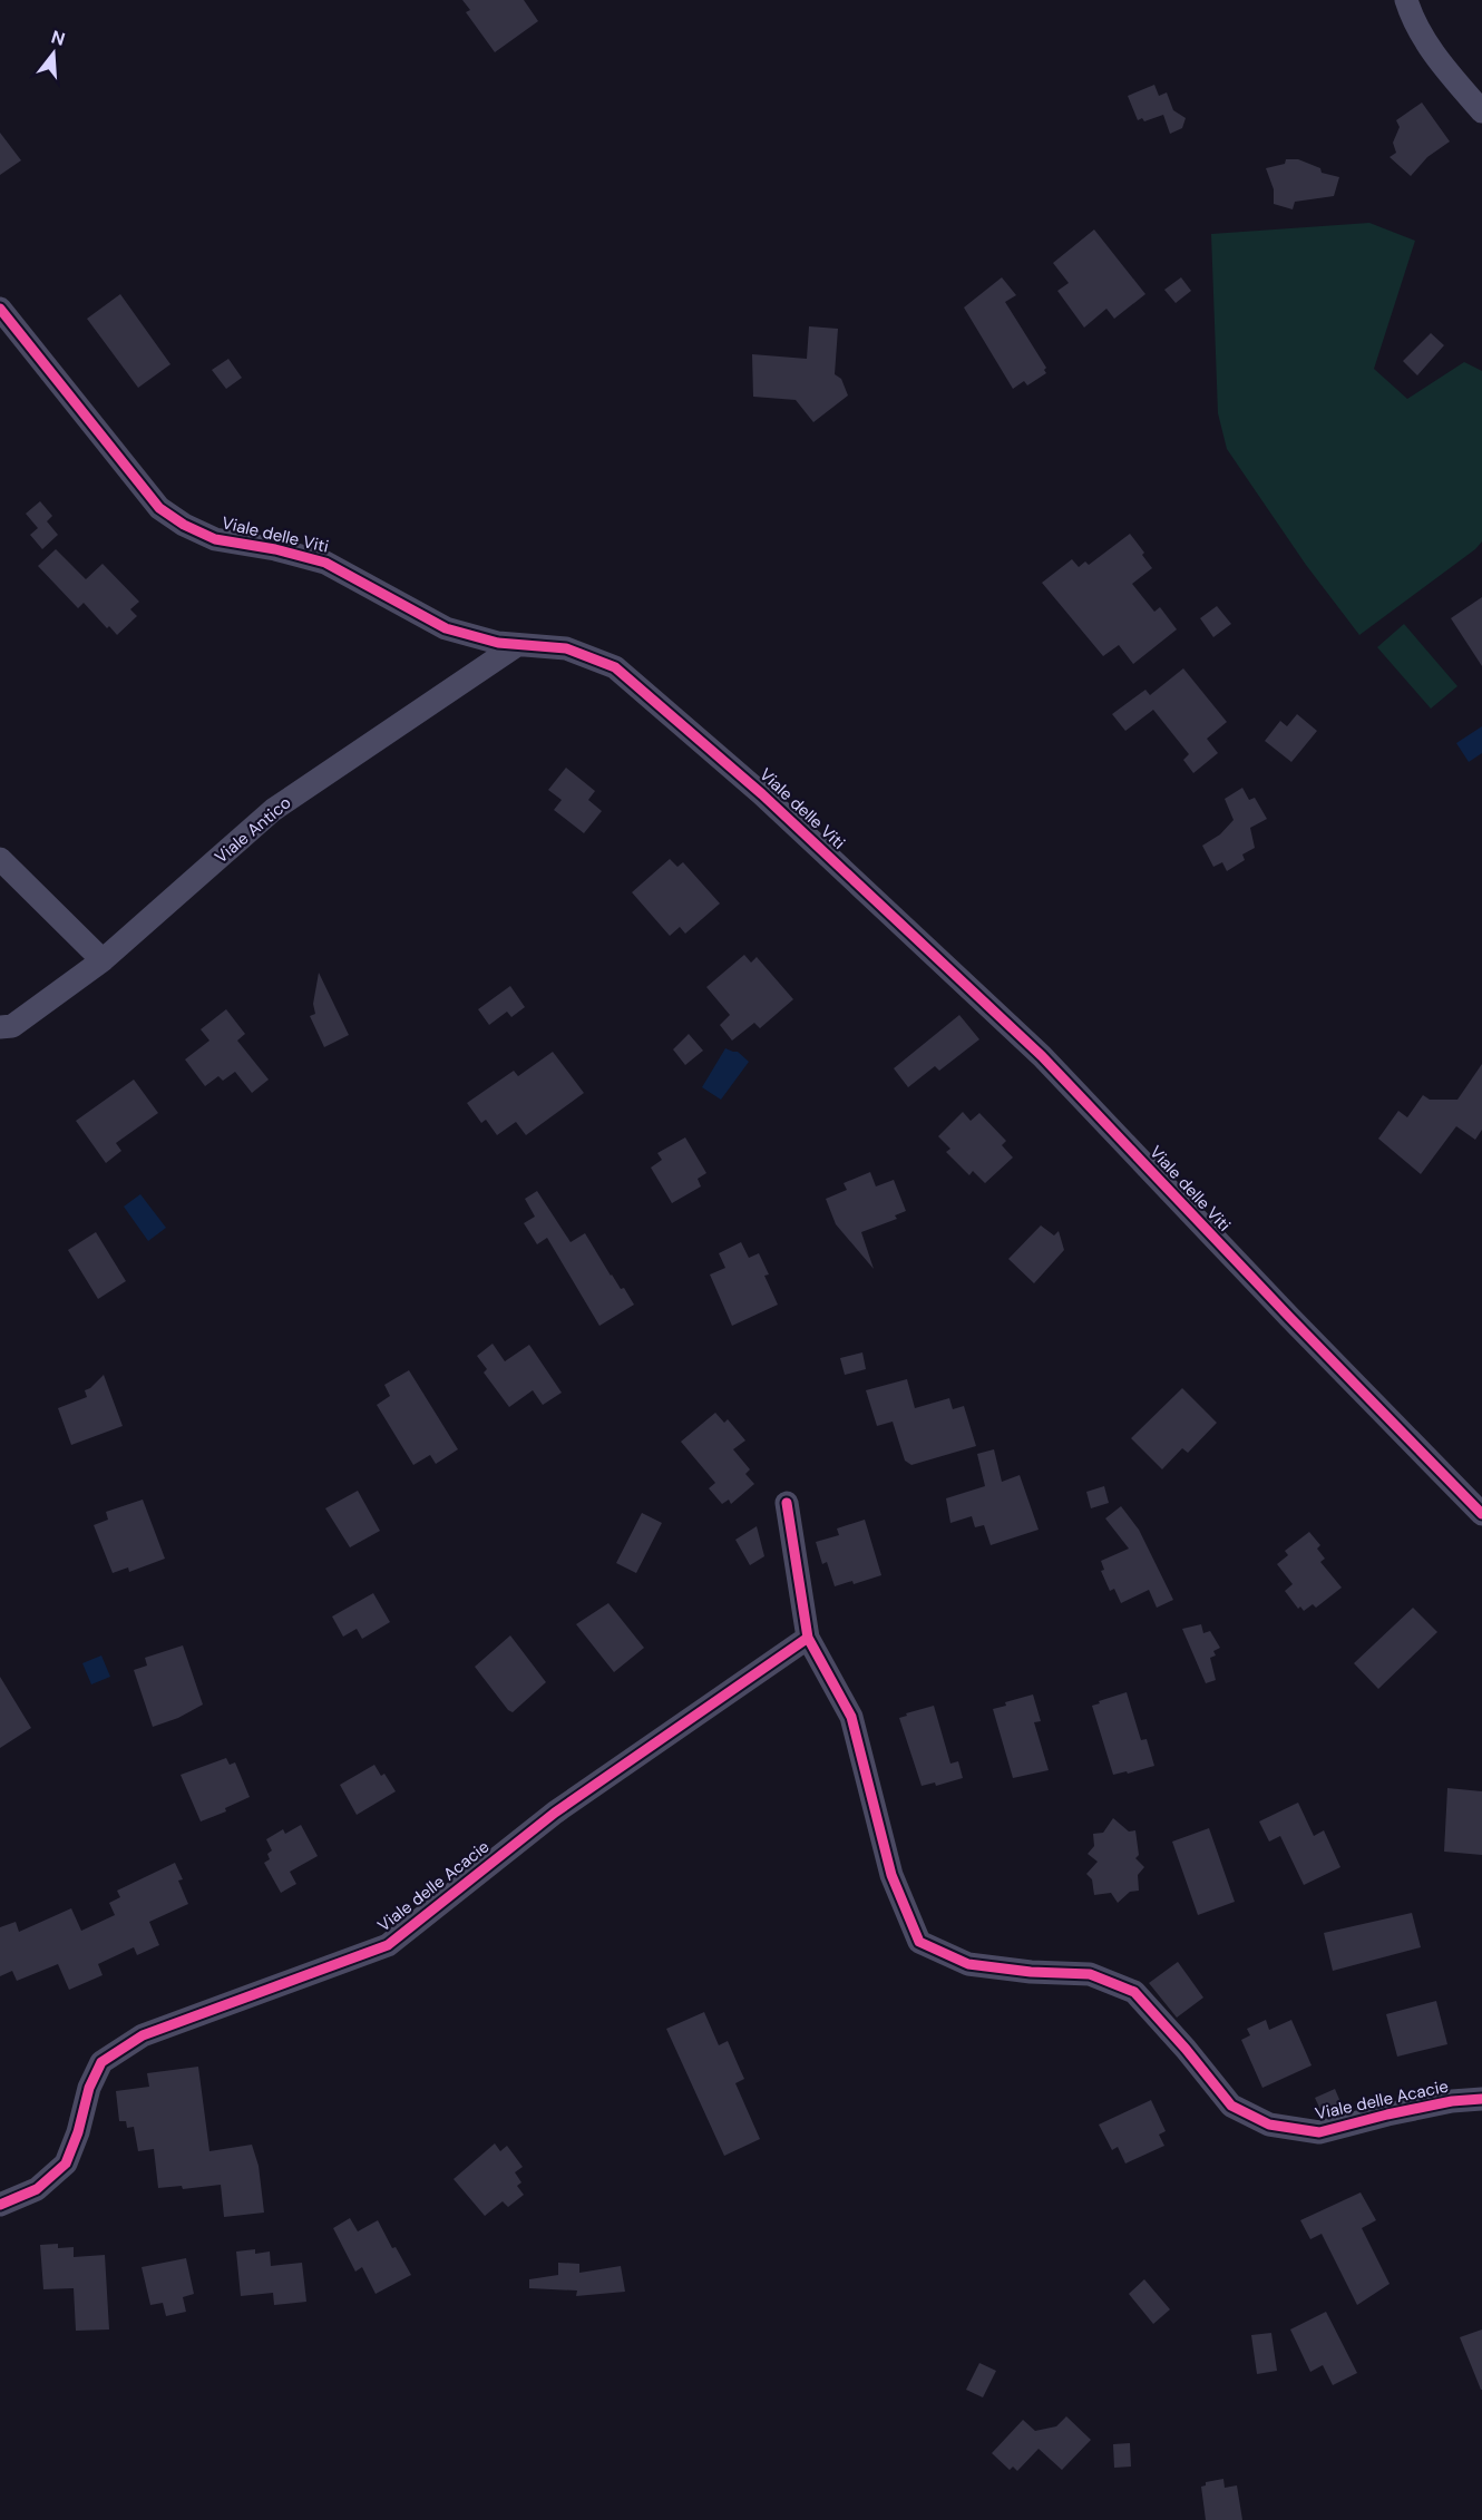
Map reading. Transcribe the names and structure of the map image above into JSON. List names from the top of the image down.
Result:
{
  "streets": {
    "street": ["Viale delle Viti", "Viale Antico", "Viale delle Acacie"]
  },
  "crossings": [
    ["Viale delle Viti", "Viale Antico"]
  ],
  "north": "top"
}
